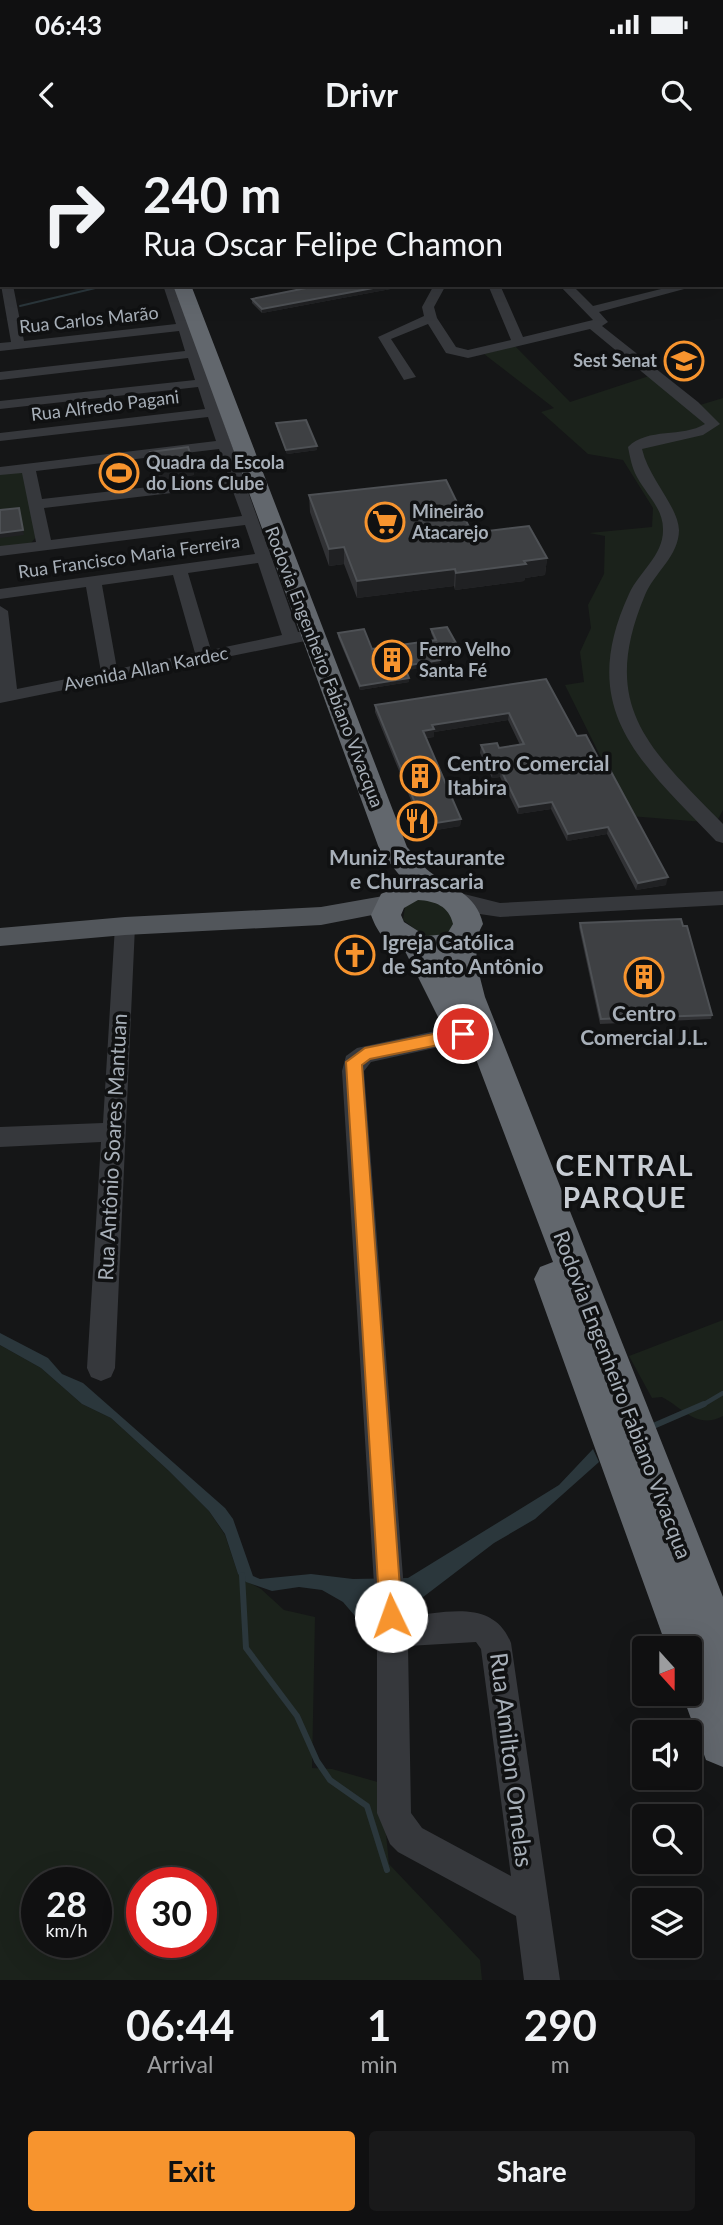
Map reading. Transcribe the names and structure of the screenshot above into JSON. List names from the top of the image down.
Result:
{
  "streets": {
    "highway": ["Rodovia Engenheiro Fabiano Vivacqua"],
    "street": [
      "Rua Carlos Marão",
      "Rua Alfredo Pagani",
      "Rua Francisco Maria Ferreira",
      "Avenida Allan Kardec",
      "Rua Antônio Soares Mantuan",
      "Rua Amilton Ornelas"
    ]
  },
  "crossings": [
    ["Rua Carlos Marão", "Rodovia Engenheiro Fabiano Vivacqua"],
    ["Rodovia Engenheiro Fabiano Vivacqua", "Avenida Allan Kardec"]
  ],
  "districts": ["CENTRAL PARQUE"],
  "places": {
    "school or university": ["Sest Senat"],
    "sports": ["Quadra da Escola do Lions Clube"],
    "supermarket": ["Mineirão Atacarejo"],
    "building": ["Ferro Velho Santa Fé", "Centro Comercial Itabira", "Centro Comercial J.L."],
    "restaurant": ["Muniz Restaurante e Churrascaria"],
    "church": ["Igreja Católica de Santo Antônio"]
  },
  "north": "bottom",
  "page": {
    "status": "06:43",
    "header": "Drivr",
    "turn": ["240 m", "Rua Oscar Felipe Chamon"],
    "speed": "28 km/h",
    "limit": "30",
    "eta": [
      "06:44",
      "Arrival",
      "1",
      "min",
      "290",
      "m"
    ],
    "buttons": ["Exit", "Share"]
  }
}
